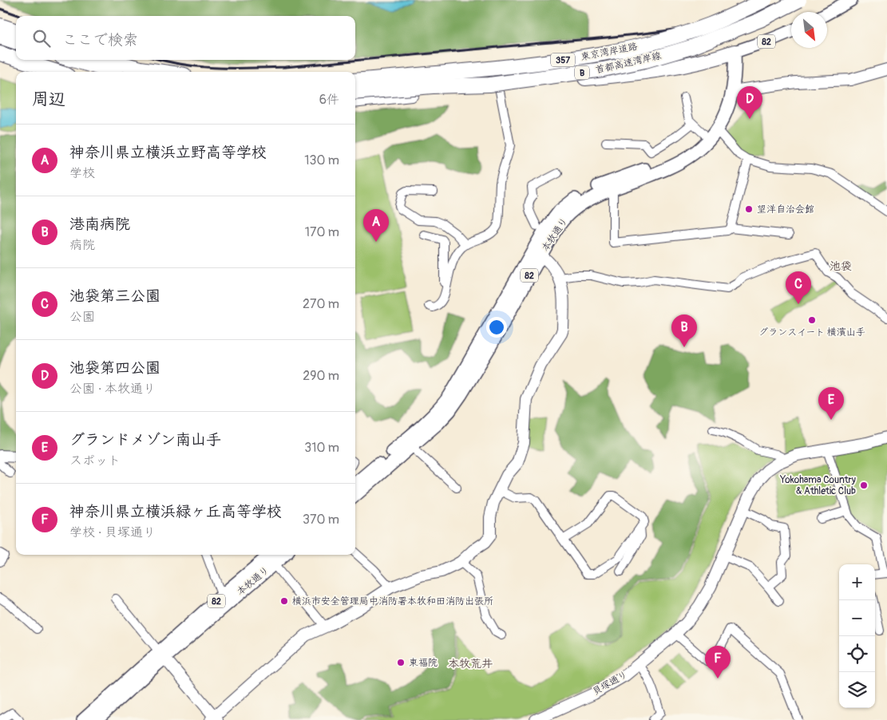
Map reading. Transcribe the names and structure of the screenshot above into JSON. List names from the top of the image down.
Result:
{
  "streets": {
    "highway": [
      "東京湾岸道路",
      "357",
      "首都高速湾岸線",
      "B"
    ],
    "main road": ["82", "本牧通り"],
    "street": ["貝塚通り"]
  },
  "crossings": [
    ["82", "357"],
    ["82", "本牧通り"],
    ["357", "本牧通り"]
  ],
  "districts": ["池袋", "本牧荒井"],
  "places": [
    "望洋自治会館",
    "グランスイート 横濱山手",
    "Yokohama Country & Athletic Club",
    "横浜市安全管理局中消防署本牧和田消防出張所",
    "東福院"
  ],
  "north": "bottom right",
  "page": {
    "search": "ここで検索",
    "heading": ["周辺", "6件"],
    "pins": [
      "D",
      "A",
      "C",
      "B",
      "E",
      "F"
    ],
    "list": [
      {
        "mark": "A",
        "name": "神奈川県立横浜立野高等学校",
        "note": "学校",
        "value": "130 m"
      },
      {
        "mark": "B",
        "name": "港南病院",
        "note": "病院",
        "value": "170 m"
      },
      {
        "mark": "C",
        "name": "池袋第三公園",
        "note": "公園",
        "value": "270 m"
      },
      {
        "mark": "D",
        "name": "池袋第四公園",
        "note": "公園 · 本牧通り",
        "value": "290 m"
      },
      {
        "mark": "E",
        "name": "グランドメゾン南山手",
        "note": "スポット",
        "value": "310 m"
      },
      {
        "mark": "F",
        "name": "神奈川県立横浜緑ヶ丘高等学校",
        "note": "学校 · 貝塚通り",
        "value": "370 m"
      }
    ],
    "map_buttons": ["+", "−"]
  }
}
